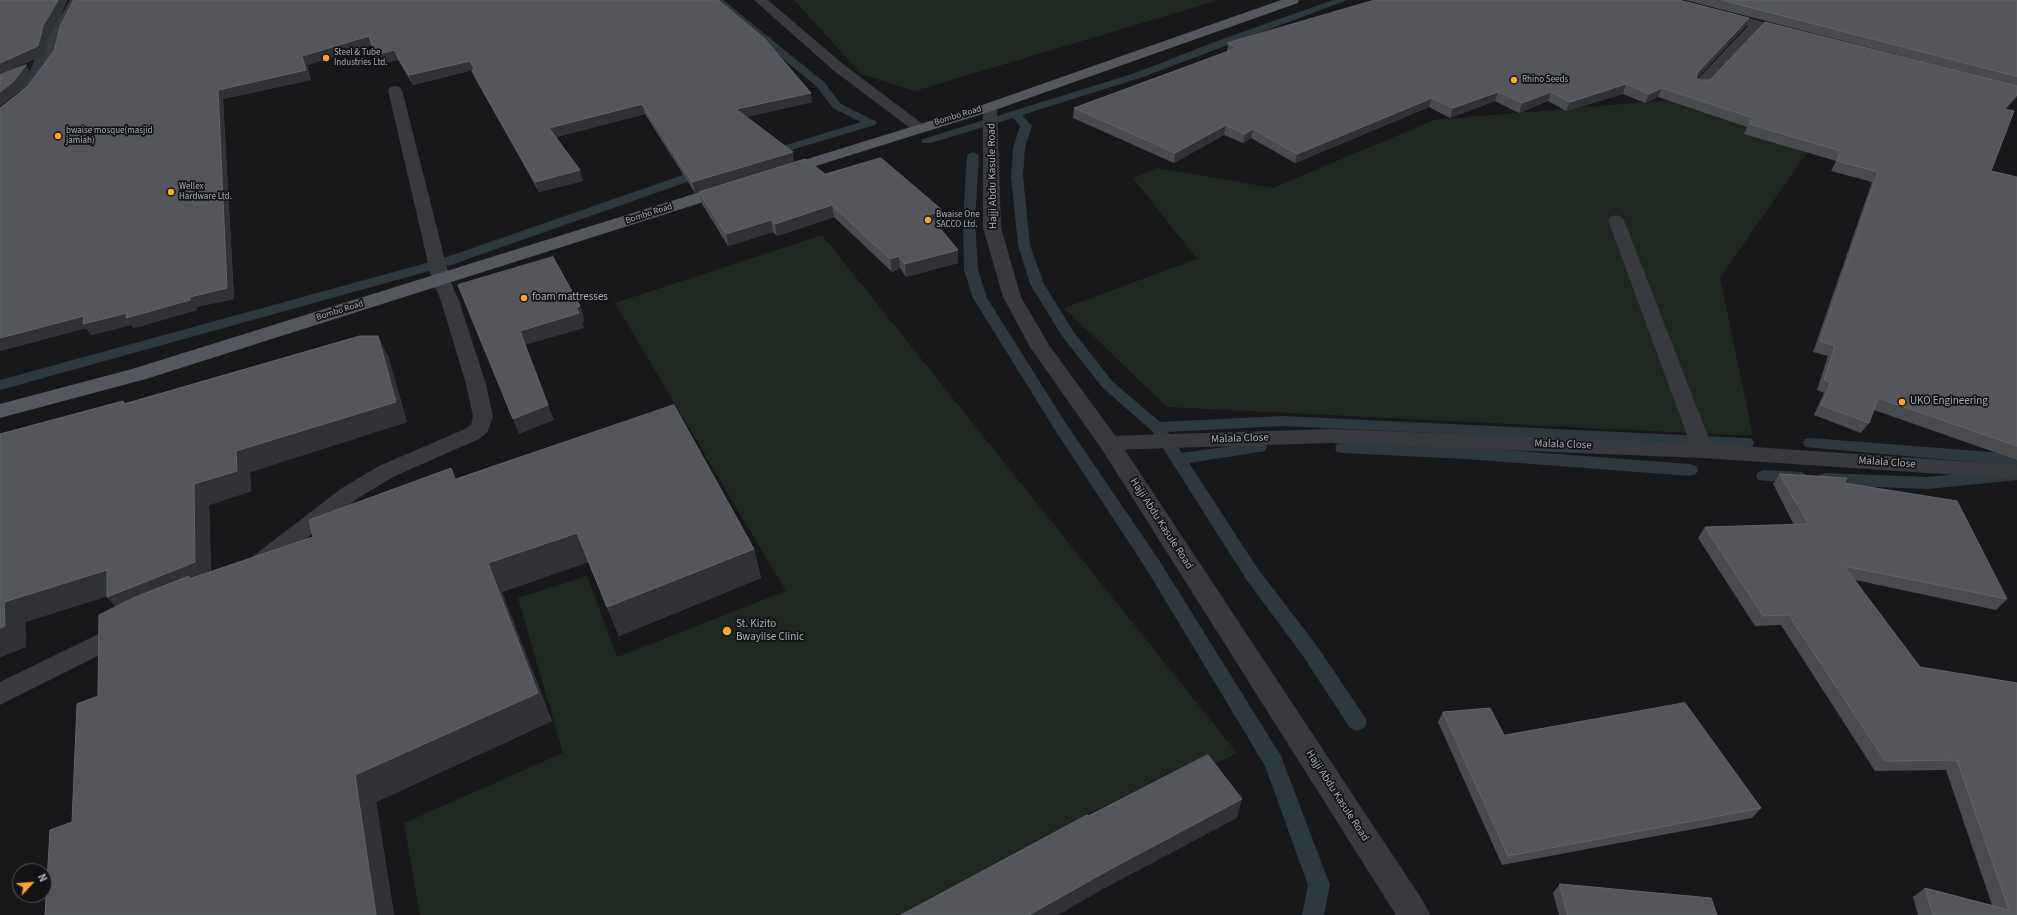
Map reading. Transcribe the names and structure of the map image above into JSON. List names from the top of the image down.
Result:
{
  "streets": {
    "main road": ["Bombo Road"],
    "street": ["Hajji Abdu Kasule Road"],
    "lane": ["Malala Close"]
  },
  "crossings": [
    ["Bombo Road", "Hajji Abdu Kasule Road"],
    ["Hajji Abdu Kasule Road", "Malala Close"]
  ],
  "places": [
    "Steel & Tube Industries Ltd.",
    "Rhino Seeds",
    "bwaise mosque(masjid jamiah)",
    "Wellex Hardware Ltd.",
    "Bwaise One SACCO Ltd.",
    "foam mattresses",
    "UKO Engineering",
    "St. Kizito Bwayiise Clinic"
  ],
  "north": "top right"
}
